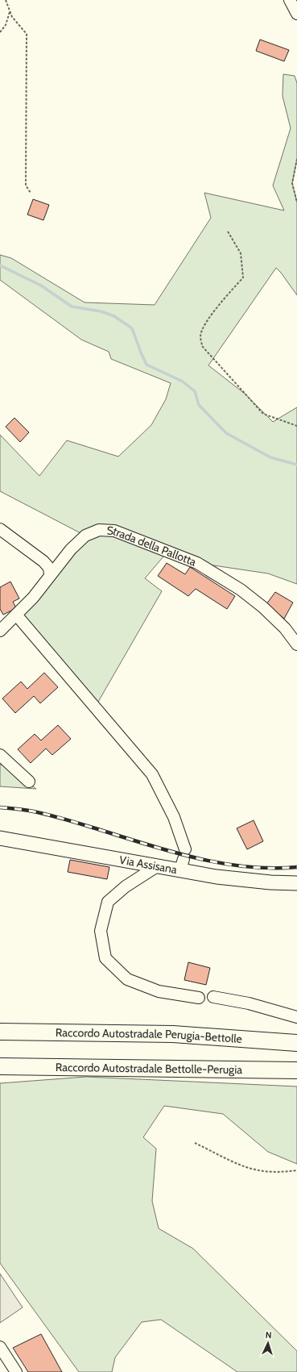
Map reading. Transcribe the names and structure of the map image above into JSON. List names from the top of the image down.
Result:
{
  "streets": {
    "highway": ["Raccordo Autostradale Perugia-Bettolle", "Raccordo Autostradale Bettolle-Perugia"],
    "main road": ["Via Assisana"],
    "street": ["Strada della Pallotta"]
  },
  "north": "top"
}
